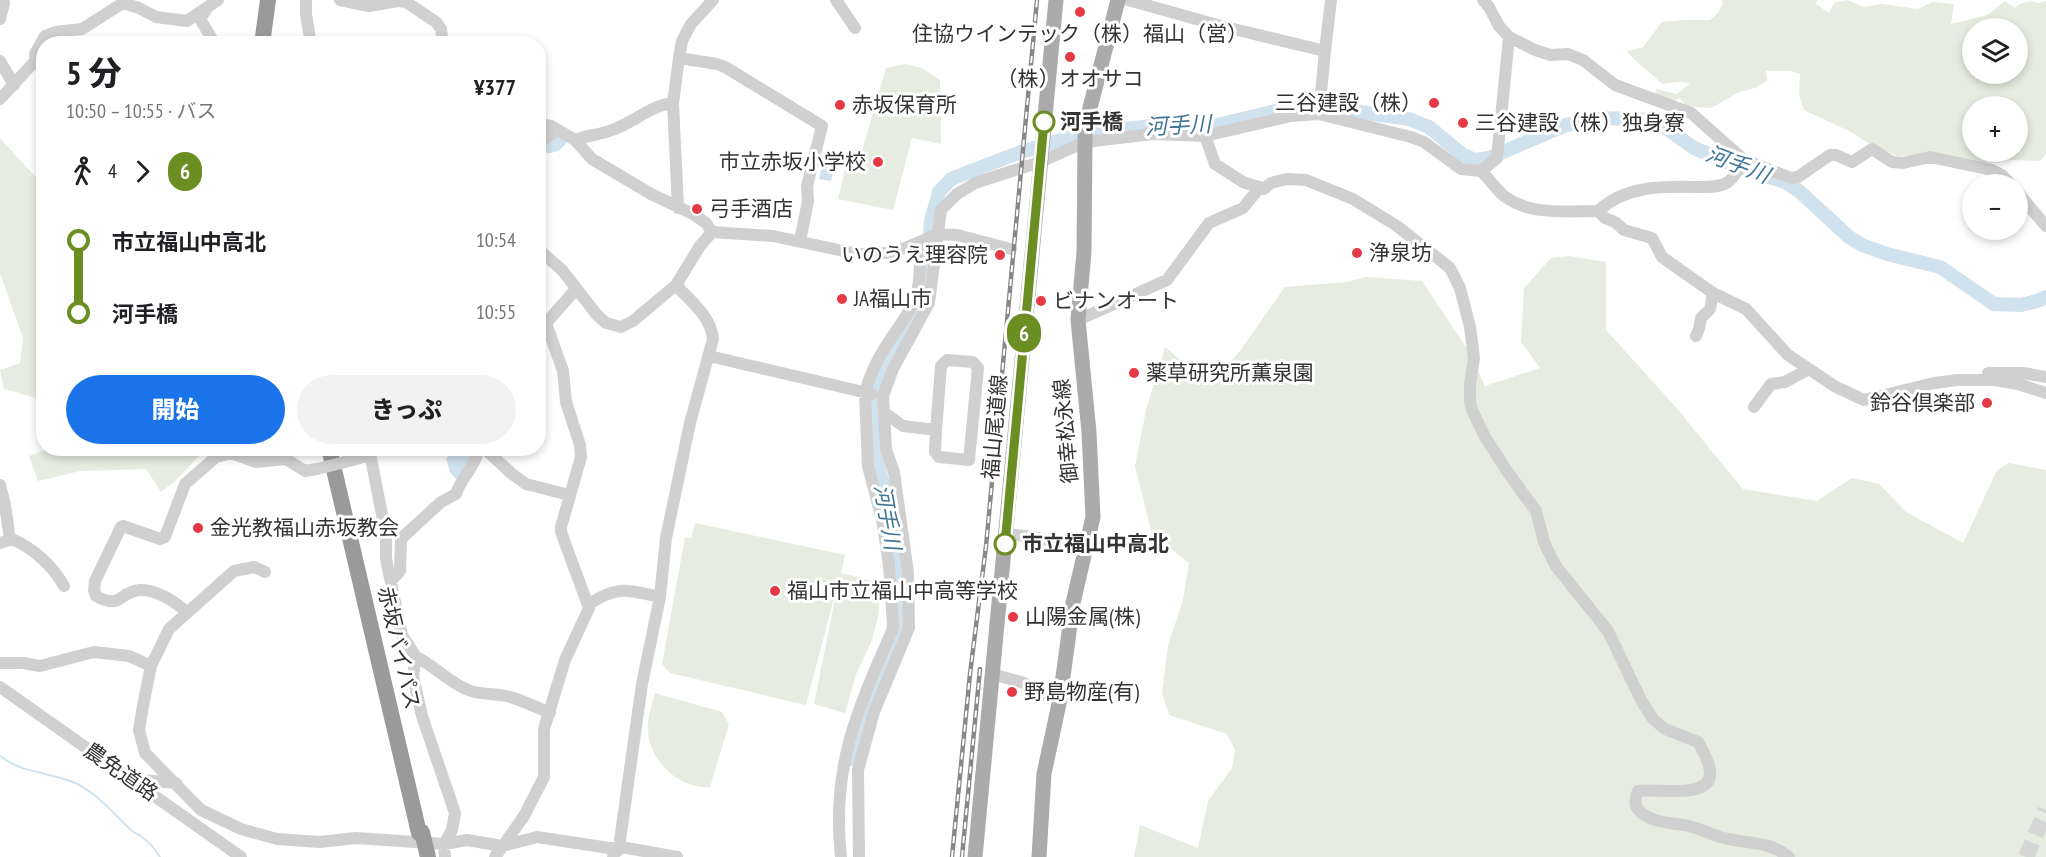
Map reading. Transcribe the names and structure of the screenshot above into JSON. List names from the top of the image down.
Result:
{
  "streets": {
    "highway": ["赤坂バイパス"],
    "main road": ["福山尾道線", "御幸松永線"],
    "street": ["農免道路"]
  },
  "water": ["河手川"],
  "places": [
    "住協ウインテック（株）福山（営）",
    "（株）オオサコ",
    "三谷建設（株）",
    "赤坂保育所",
    "河手橋",
    "三谷建設（株）独身寮",
    "市立赤坂小学校",
    "弓手酒店",
    "浄泉坊",
    "いのうえ理容院",
    "JA福山市",
    "ビナンオート",
    "薬草研究所薫泉園",
    "鈴谷倶楽部",
    "金光教福山赤坂教会",
    "市立福山中高北",
    "福山市立福山中高等学校",
    "山陽金属(株)",
    "野島物産(有)"
  ],
  "lines": ["bus line 6"],
  "page": {
    "on_map": "6",
    "map_buttons": ["+", "−"],
    "heading": ["5 分", "10:50 – 10:55 · バス", "¥377"],
    "legs": ["4", "6"],
    "list": [
      {
        "name": "市立福山中高北",
        "value": "10:54"
      },
      {
        "name": "河手橋",
        "value": "10:55"
      }
    ],
    "buttons": ["開始", "きっぷ"]
  }
}
